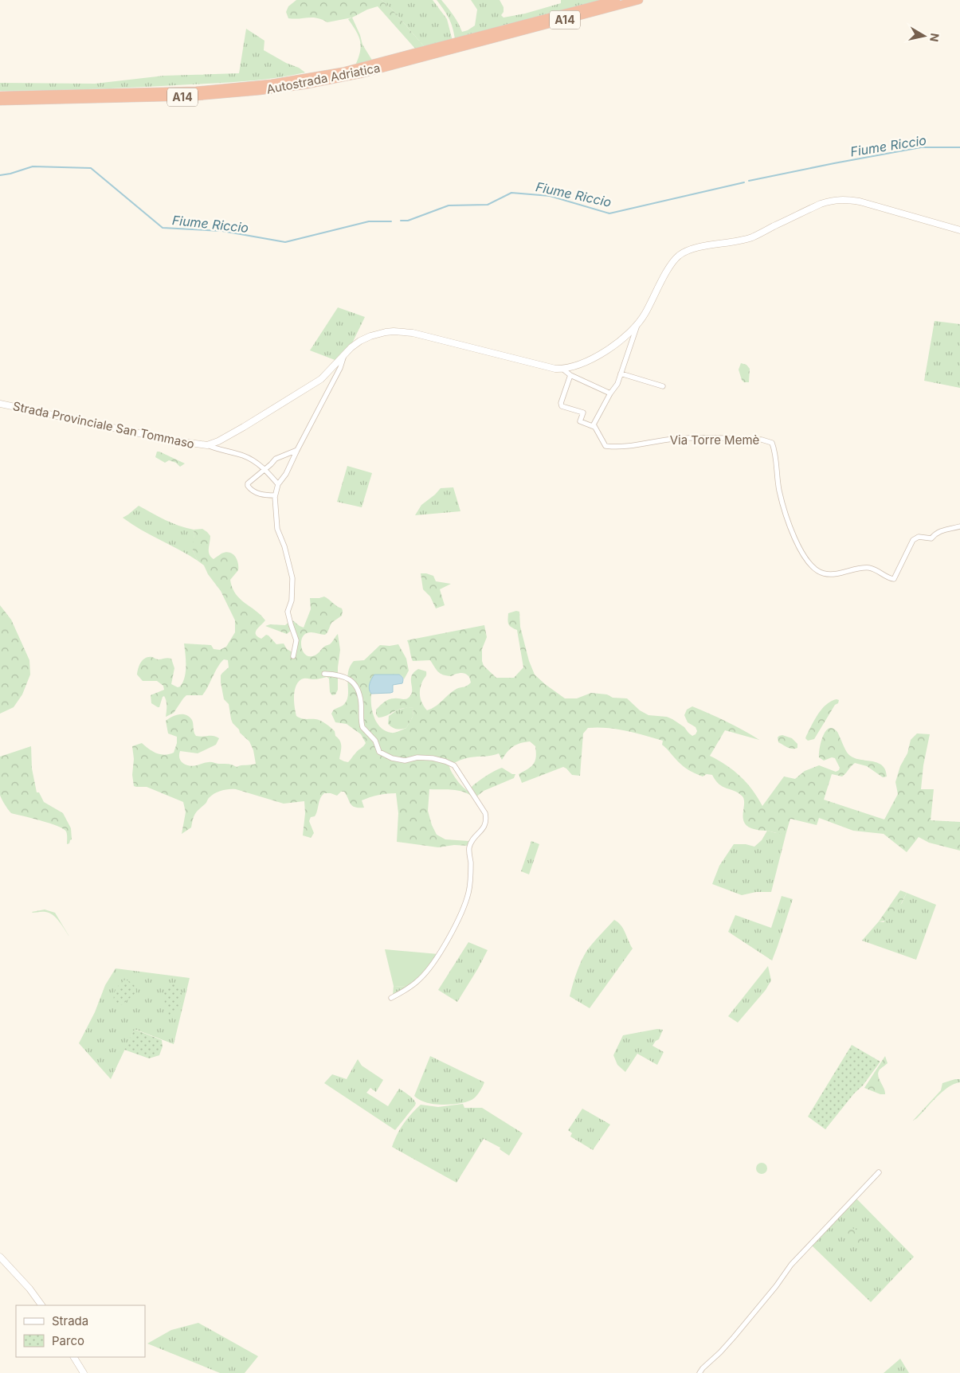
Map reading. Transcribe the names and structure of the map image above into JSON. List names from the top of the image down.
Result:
{
  "streets": {
    "highway": ["A14", "Autostrada Adriatica"],
    "street": ["Strada Provinciale San Tommaso", "Via Torre Memè"]
  },
  "water": ["Fiume Riccio"],
  "legend": ["Strada", "Parco"],
  "north": "right"
}
